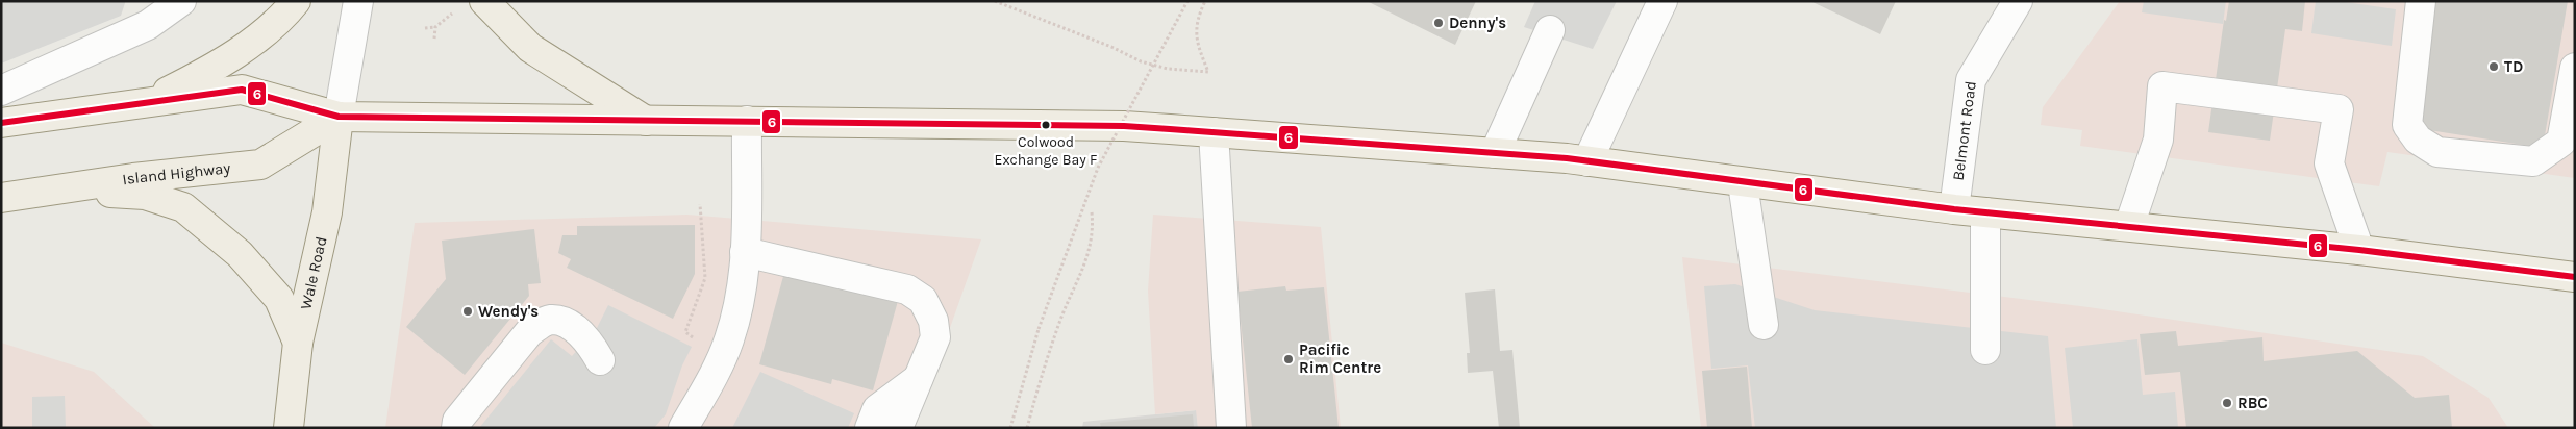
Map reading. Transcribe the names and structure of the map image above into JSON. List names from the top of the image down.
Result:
{
  "streets": {
    "main road": ["Island Highway", "Wale Road"],
    "street": ["Belmont Road"]
  },
  "crossings": [
    ["Island Highway", "Wale Road"]
  ],
  "places": [
    "Denny's",
    "TD",
    "Colwood Exchange Bay F",
    "Wendy's",
    "Pacific Rim Centre",
    "RBC"
  ],
  "lines": ["transit line 6"]
}
